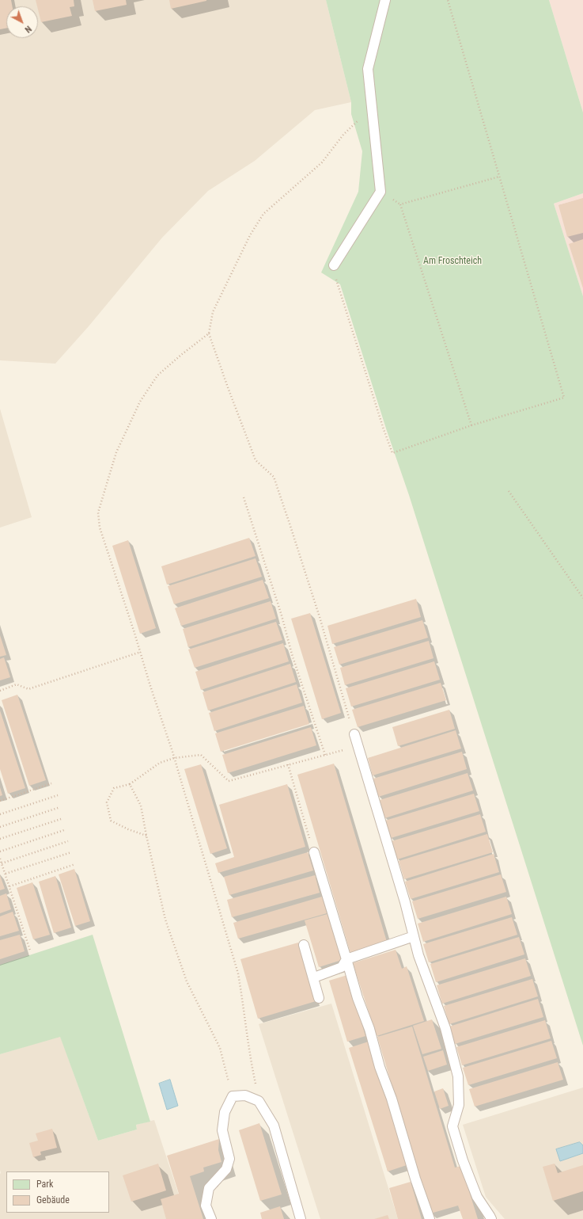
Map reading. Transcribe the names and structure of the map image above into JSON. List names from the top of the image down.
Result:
{
  "parks": ["Am Froschteich"],
  "legend": ["Park", "Gebäude"],
  "north": "bottom right"
}
